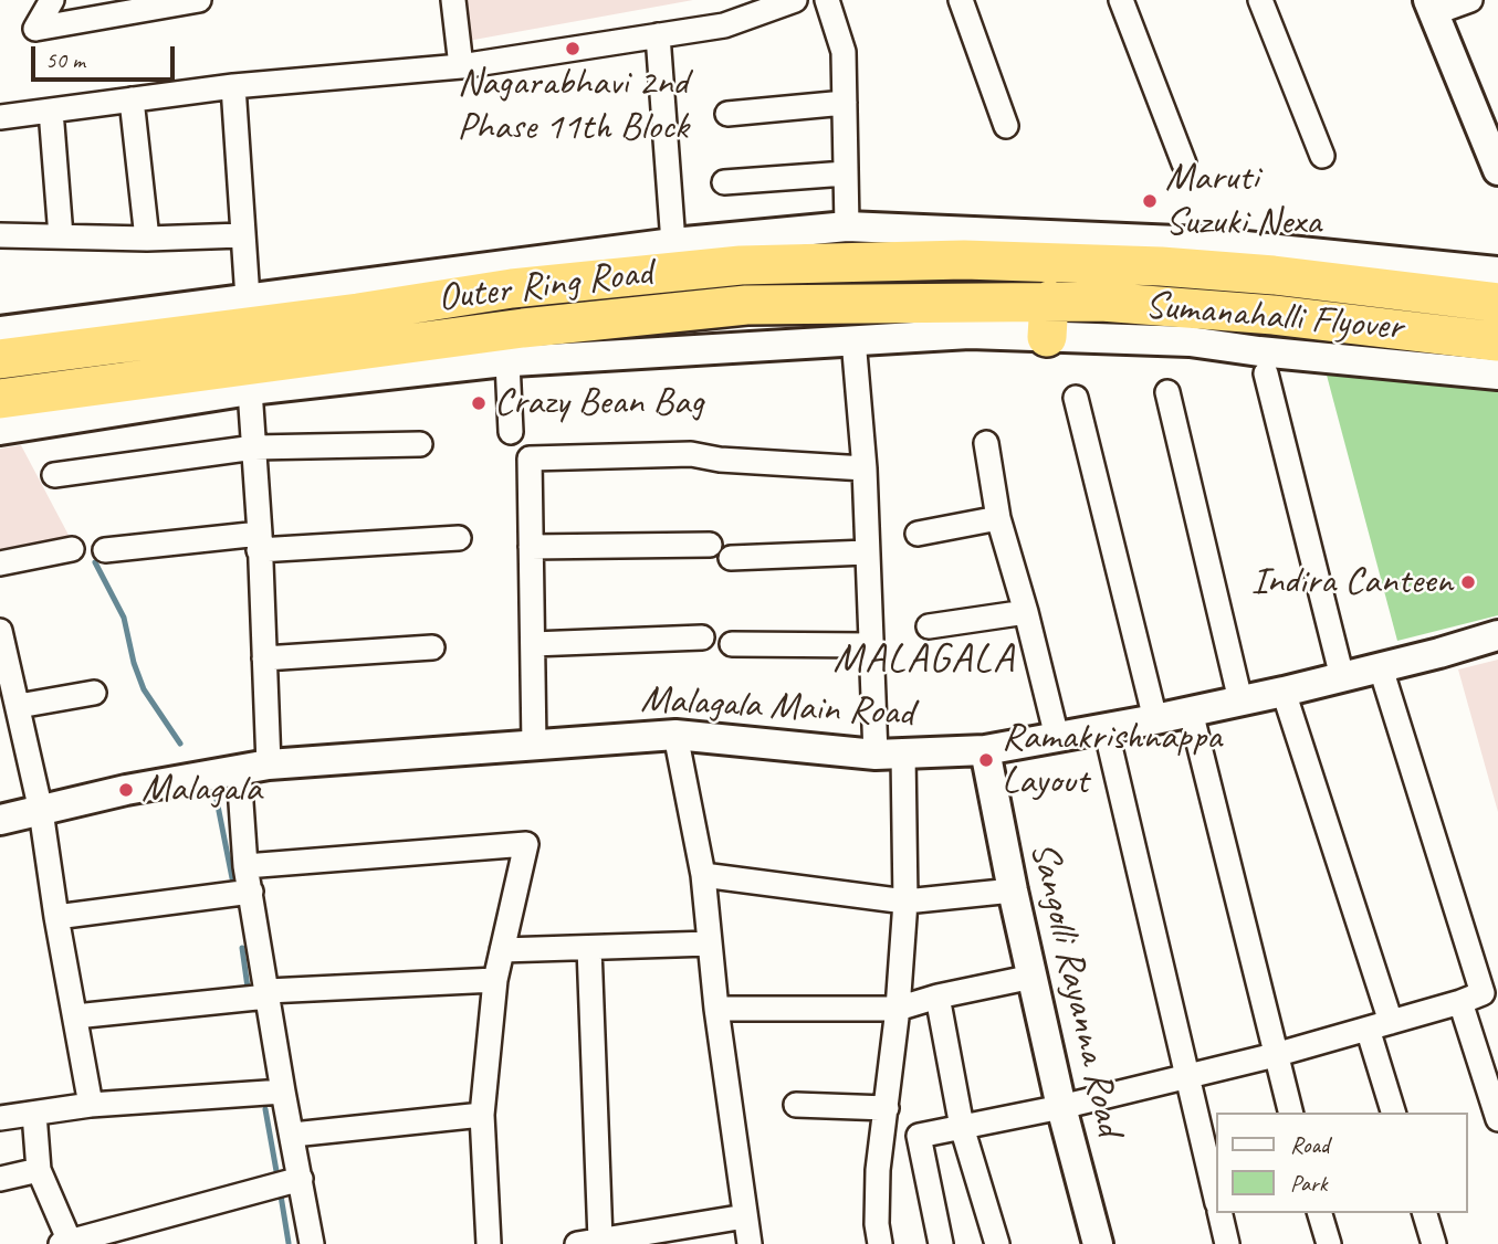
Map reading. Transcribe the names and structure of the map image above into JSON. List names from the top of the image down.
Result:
{
  "streets": {
    "highway": ["Outer Ring Road", "Sumanahalli Flyover"],
    "street": ["Malagala Main Road", "Sangolli Rayanna Road"]
  },
  "crossings": [
    ["Outer Ring Road", "Sumanahalli Flyover"],
    ["Malagala Main Road", "Sangolli Rayanna Road"]
  ],
  "districts": ["MALAGALA"],
  "places": [
    "Nagarabhavi 2nd Phase 11th Block",
    "Maruti Suzuki Nexa",
    "Crazy Bean Bag",
    "Indira Canteen",
    "Ramakrishnappa Layout",
    "Malagala"
  ],
  "legend": ["Road", "Park"],
  "scale_bar": "50 m"
}
